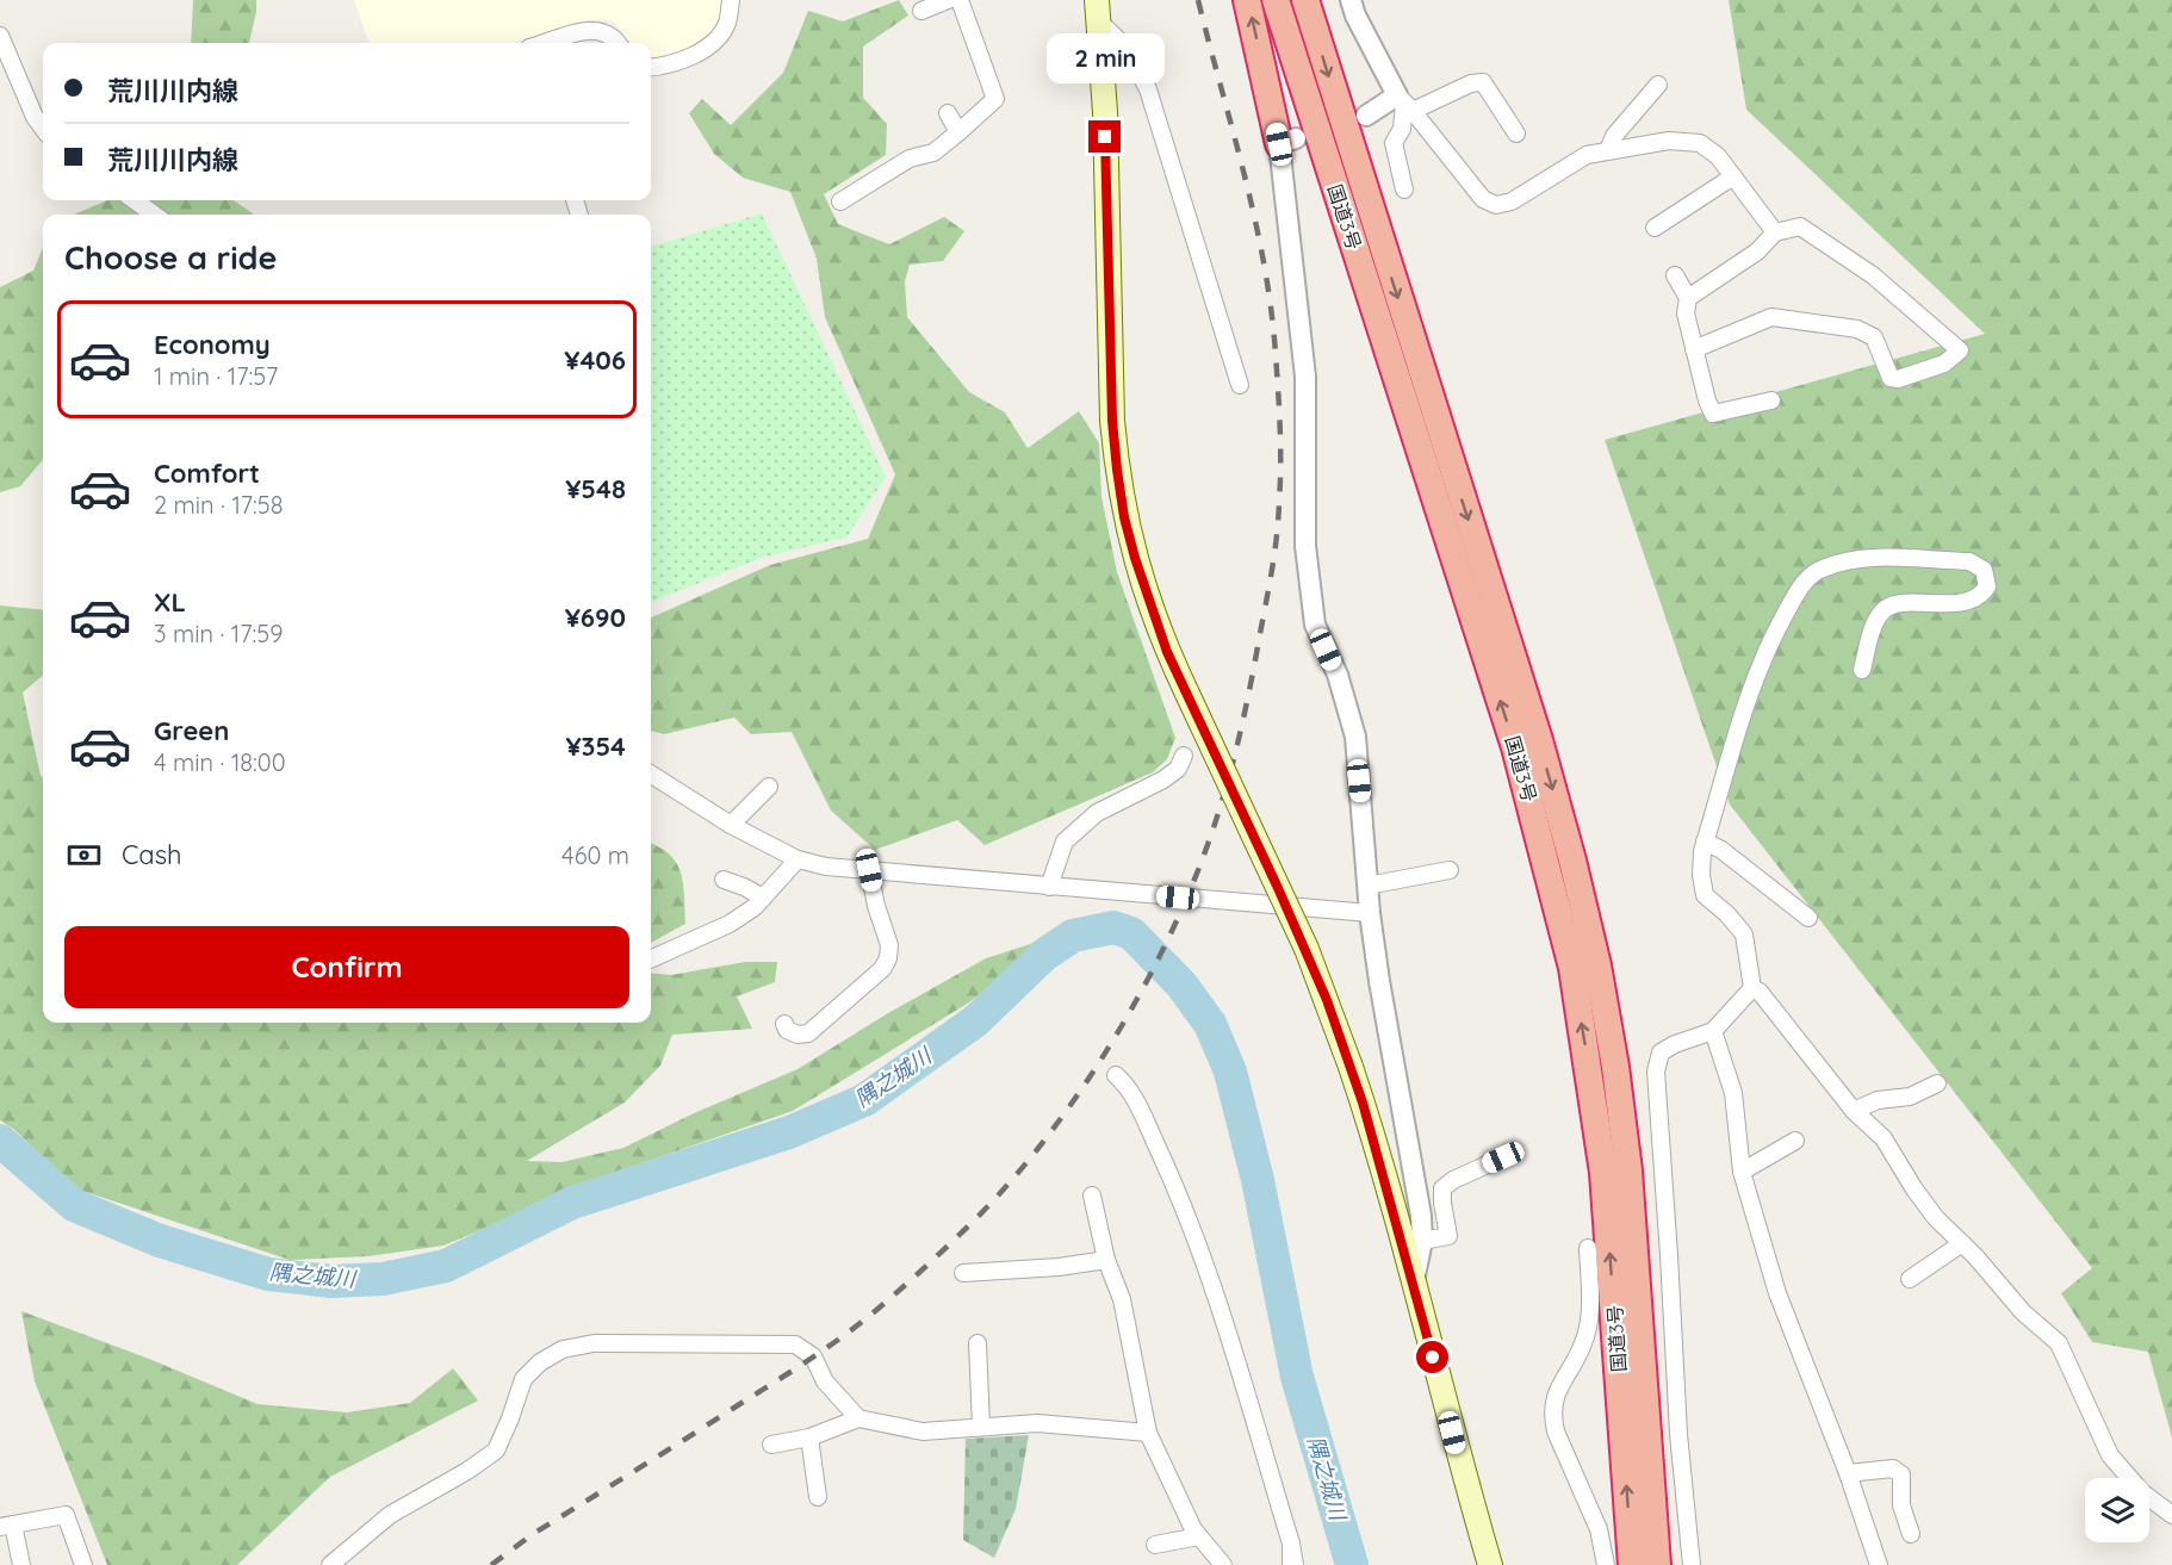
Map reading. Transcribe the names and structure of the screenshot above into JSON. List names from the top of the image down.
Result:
{
  "streets": {
    "highway": ["国道3号"]
  },
  "water": ["隅之城川"],
  "page": {
    "bubble": "2 min",
    "banner": ["荒川川内線", "荒川川内線"],
    "heading": "Choose a ride",
    "list": [
      {
        "name": "Economy",
        "note": "1 min · 17:57",
        "value": "¥406"
      },
      {
        "name": "Comfort",
        "note": "2 min · 17:58",
        "value": "¥548"
      },
      {
        "name": "XL",
        "note": "3 min · 17:59",
        "value": "¥690"
      },
      {
        "name": "Green",
        "note": "4 min · 18:00",
        "value": "¥354"
      }
    ],
    "pay": ["Cash", "460 m"],
    "buttons": "Confirm"
  }
}
